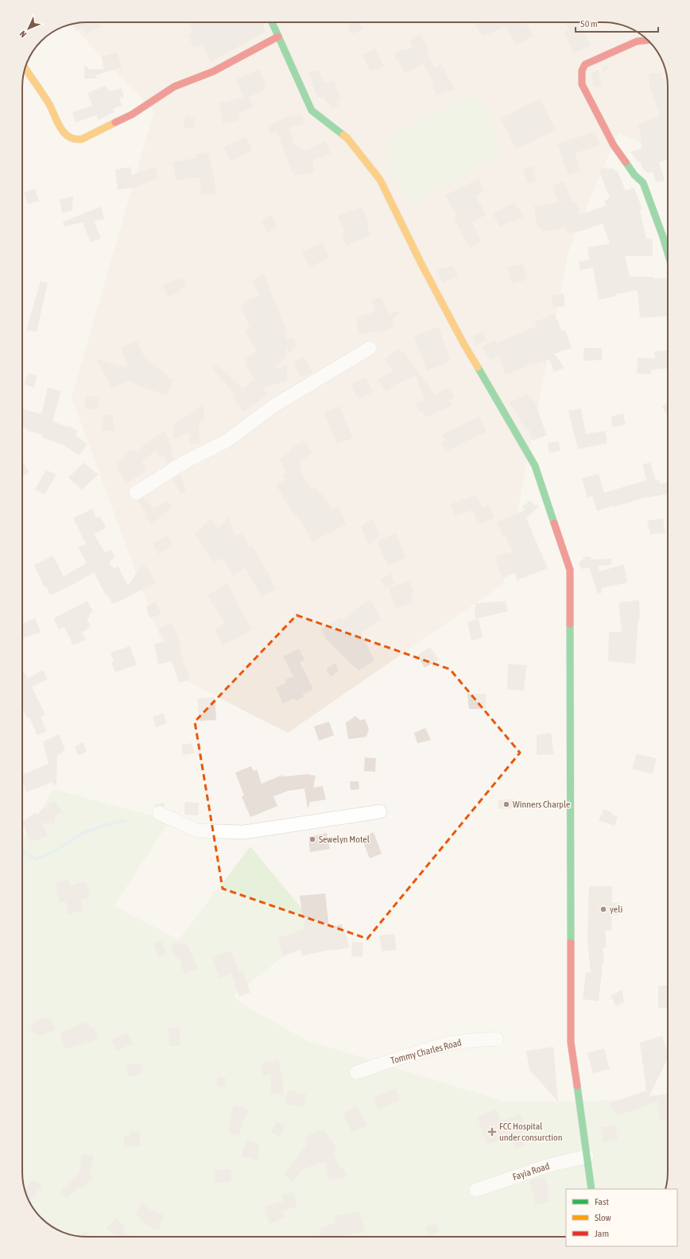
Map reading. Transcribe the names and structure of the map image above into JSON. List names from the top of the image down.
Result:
{
  "streets": {
    "street": ["Tommy Charles Road", "Fayia Road"]
  },
  "places": {
    "other": ["Winners Charple", "Sewelyn Motel", "yeli"],
    "health": ["FCC Hospital under consurction"]
  },
  "legend": ["Fast", "Slow", "Jam"],
  "scale_bar": "50 m",
  "north": "bottom left"
}
